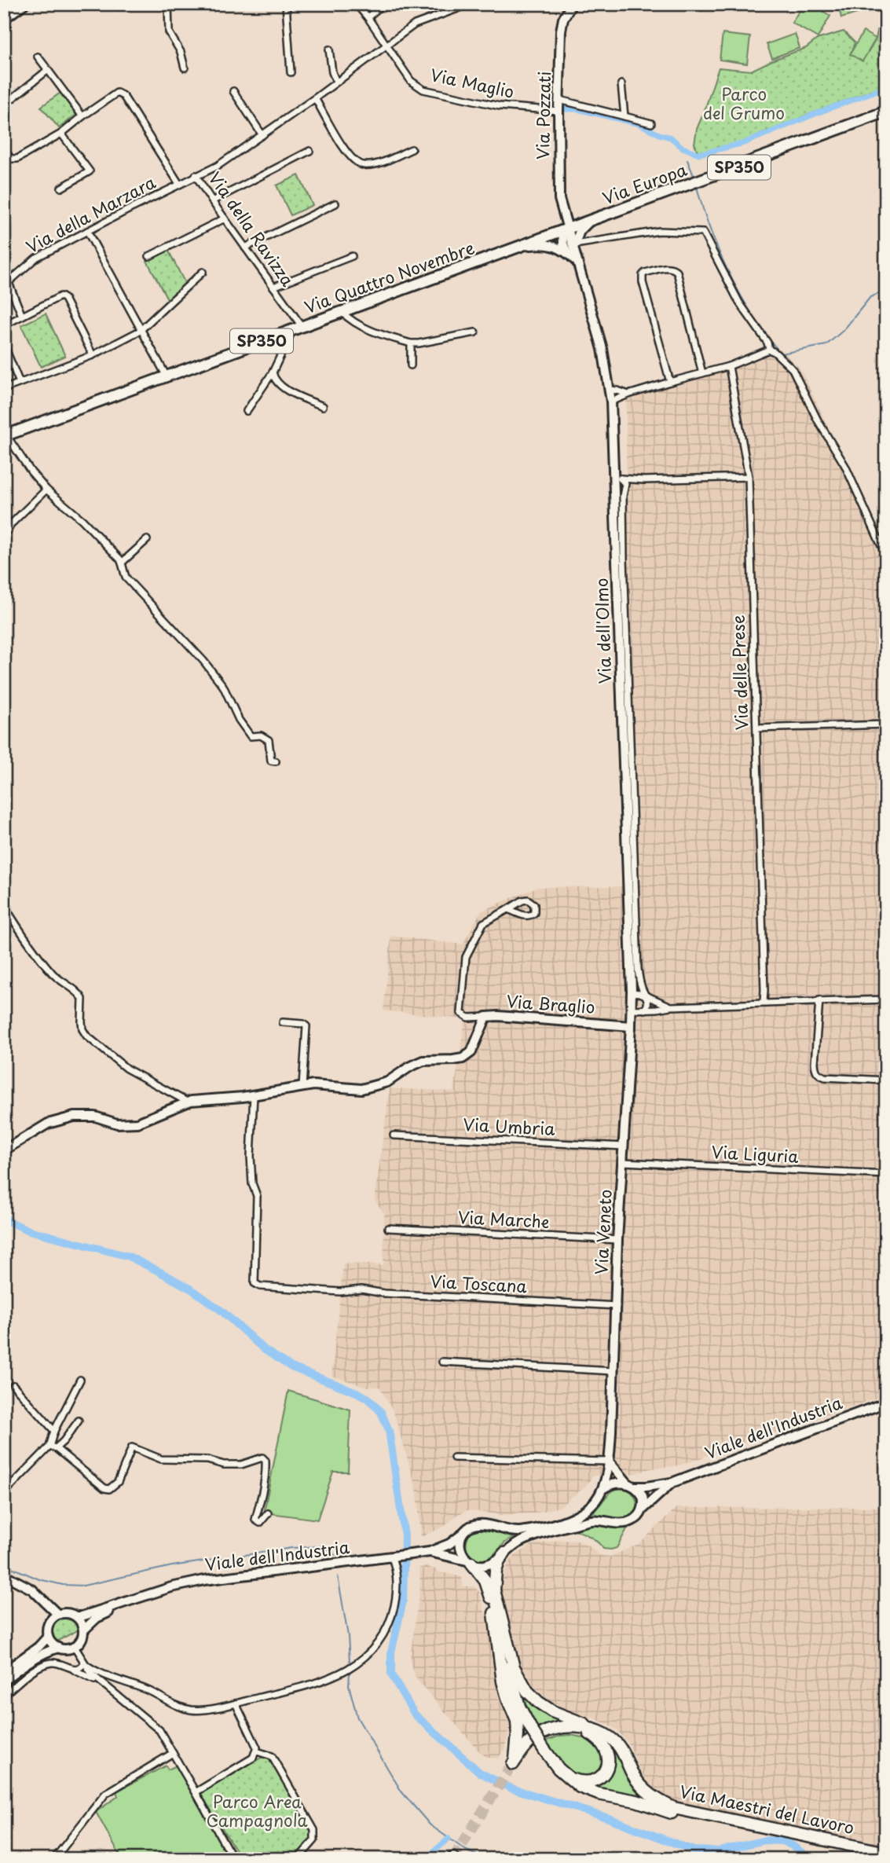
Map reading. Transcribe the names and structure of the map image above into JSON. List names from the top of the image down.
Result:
{
  "streets": {
    "highway": ["Via Maestri del Lavoro"],
    "main road": [
      "Via Pozzati",
      "SP350",
      "Via Europa",
      "Via Quattro Novembre",
      "Via dell'Olmo",
      "Via Braglio",
      "Via Veneto",
      "Viale dell'Industria"
    ],
    "street": [
      "Via Maglio",
      "Via della Marzara",
      "Via della Ravizza",
      "Via delle Prese",
      "Via Umbria",
      "Via Liguria",
      "Via Marche",
      "Via Toscana"
    ]
  },
  "crossings": [
    ["Via Maglio", "Via Pozzati"],
    ["Via Maglio", "Via della Marzara"],
    ["Via Pozzati", "Via Europa"],
    ["Via Pozzati", "Via Quattro Novembre"],
    ["Via Europa", "Via Quattro Novembre"],
    ["Via della Marzara", "Via della Ravizza"],
    ["Via della Ravizza", "Via Quattro Novembre"],
    ["Via dell'Olmo", "Via Veneto"],
    ["Via Braglio", "Via Veneto"],
    ["Via Braglio", "Via Toscana"],
    ["Via Umbria", "Via Veneto"],
    ["Via Liguria", "Via Veneto"],
    ["Via Marche", "Via Veneto"],
    ["Via Veneto", "Via Toscana"],
    ["Via Veneto", "Viale dell'Industria"]
  ],
  "parks": ["Parco del Grumo", "Parco Area Campagnola"]
}
